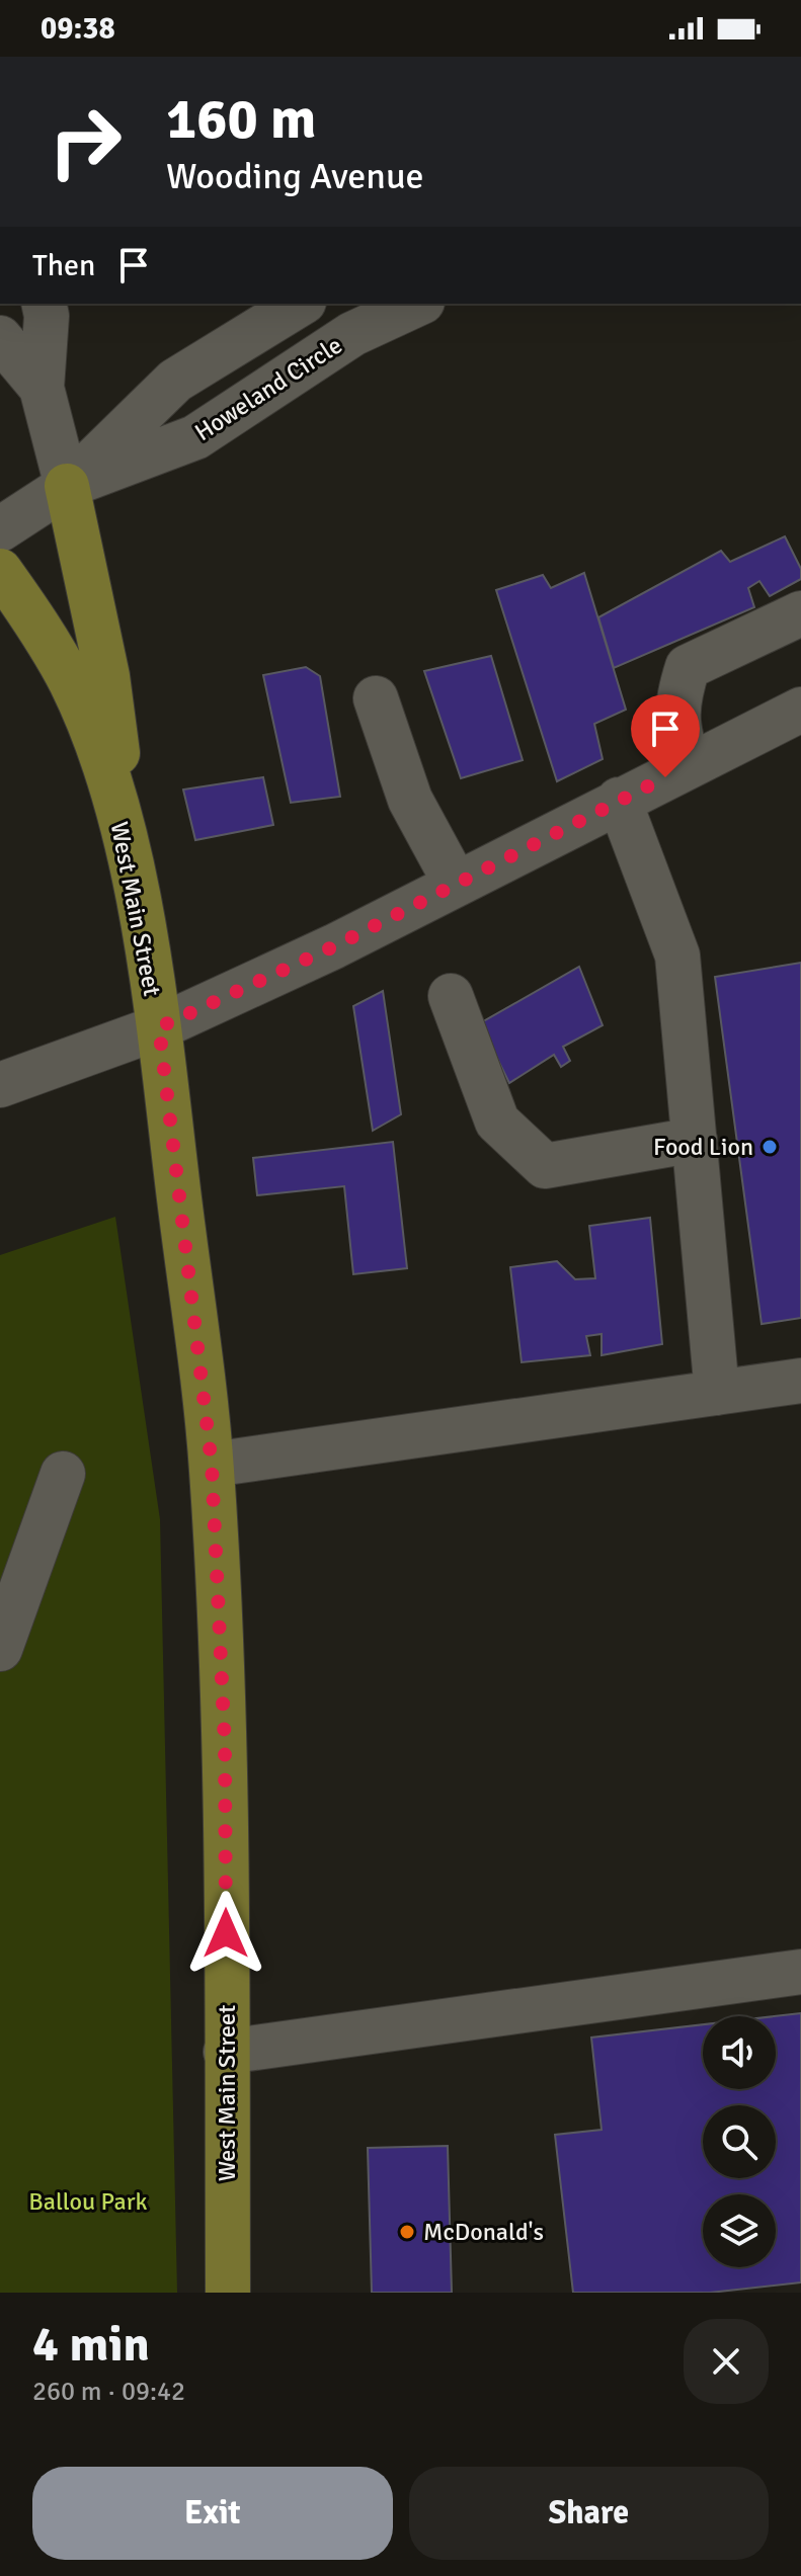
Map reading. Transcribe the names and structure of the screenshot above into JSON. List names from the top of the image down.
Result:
{
  "streets": {
    "main road": ["West Main Street"],
    "street": ["Howeland Circle"]
  },
  "parks": ["Ballou Park"],
  "places": ["Food Lion", "McDonald's"],
  "page": {
    "status": "09:38",
    "turn": ["160 m", "Wooding Avenue"],
    "then": "Then",
    "heading": ["4 min", "260 m · 09:42"],
    "buttons": ["Exit", "Share"]
  }
}
